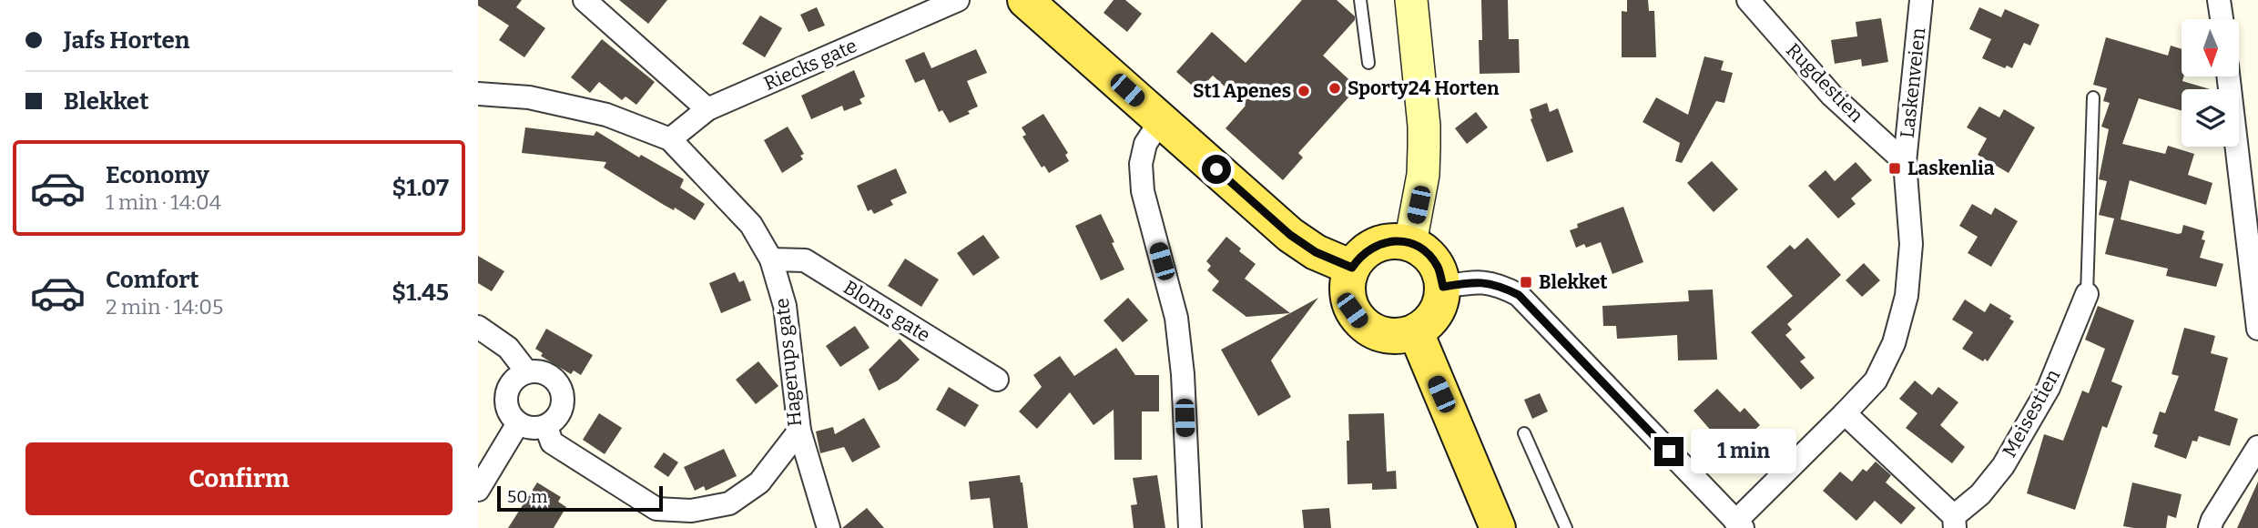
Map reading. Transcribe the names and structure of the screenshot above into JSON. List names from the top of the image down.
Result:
{
  "streets": {
    "street": [
      "Riecks gate",
      "Rugdestien",
      "Laskenveien",
      "Bloms gate",
      "Hagerups gate",
      "Meisestien"
    ]
  },
  "crossings": [
    ["Riecks gate", "Hagerups gate"],
    ["Rugdestien", "Laskenveien"],
    ["Laskenveien", "Meisestien"],
    ["Bloms gate", "Hagerups gate"]
  ],
  "places": {
    "other": ["Sporty24 Horten", "St1 Apenes"],
    "transit": ["Laskenlia", "Blekket"]
  },
  "scale_bar": "50 m",
  "north": "bottom",
  "page": {
    "banner": ["Jafs Horten", "Blekket"],
    "list": [
      {
        "name": "Economy",
        "note": "1 min · 14:04",
        "value": "$1.07"
      },
      {
        "name": "Comfort",
        "note": "2 min · 14:05",
        "value": "$1.45"
      }
    ],
    "bubble": "1 min",
    "buttons": "Confirm",
    "scale": "50 m"
  }
}
